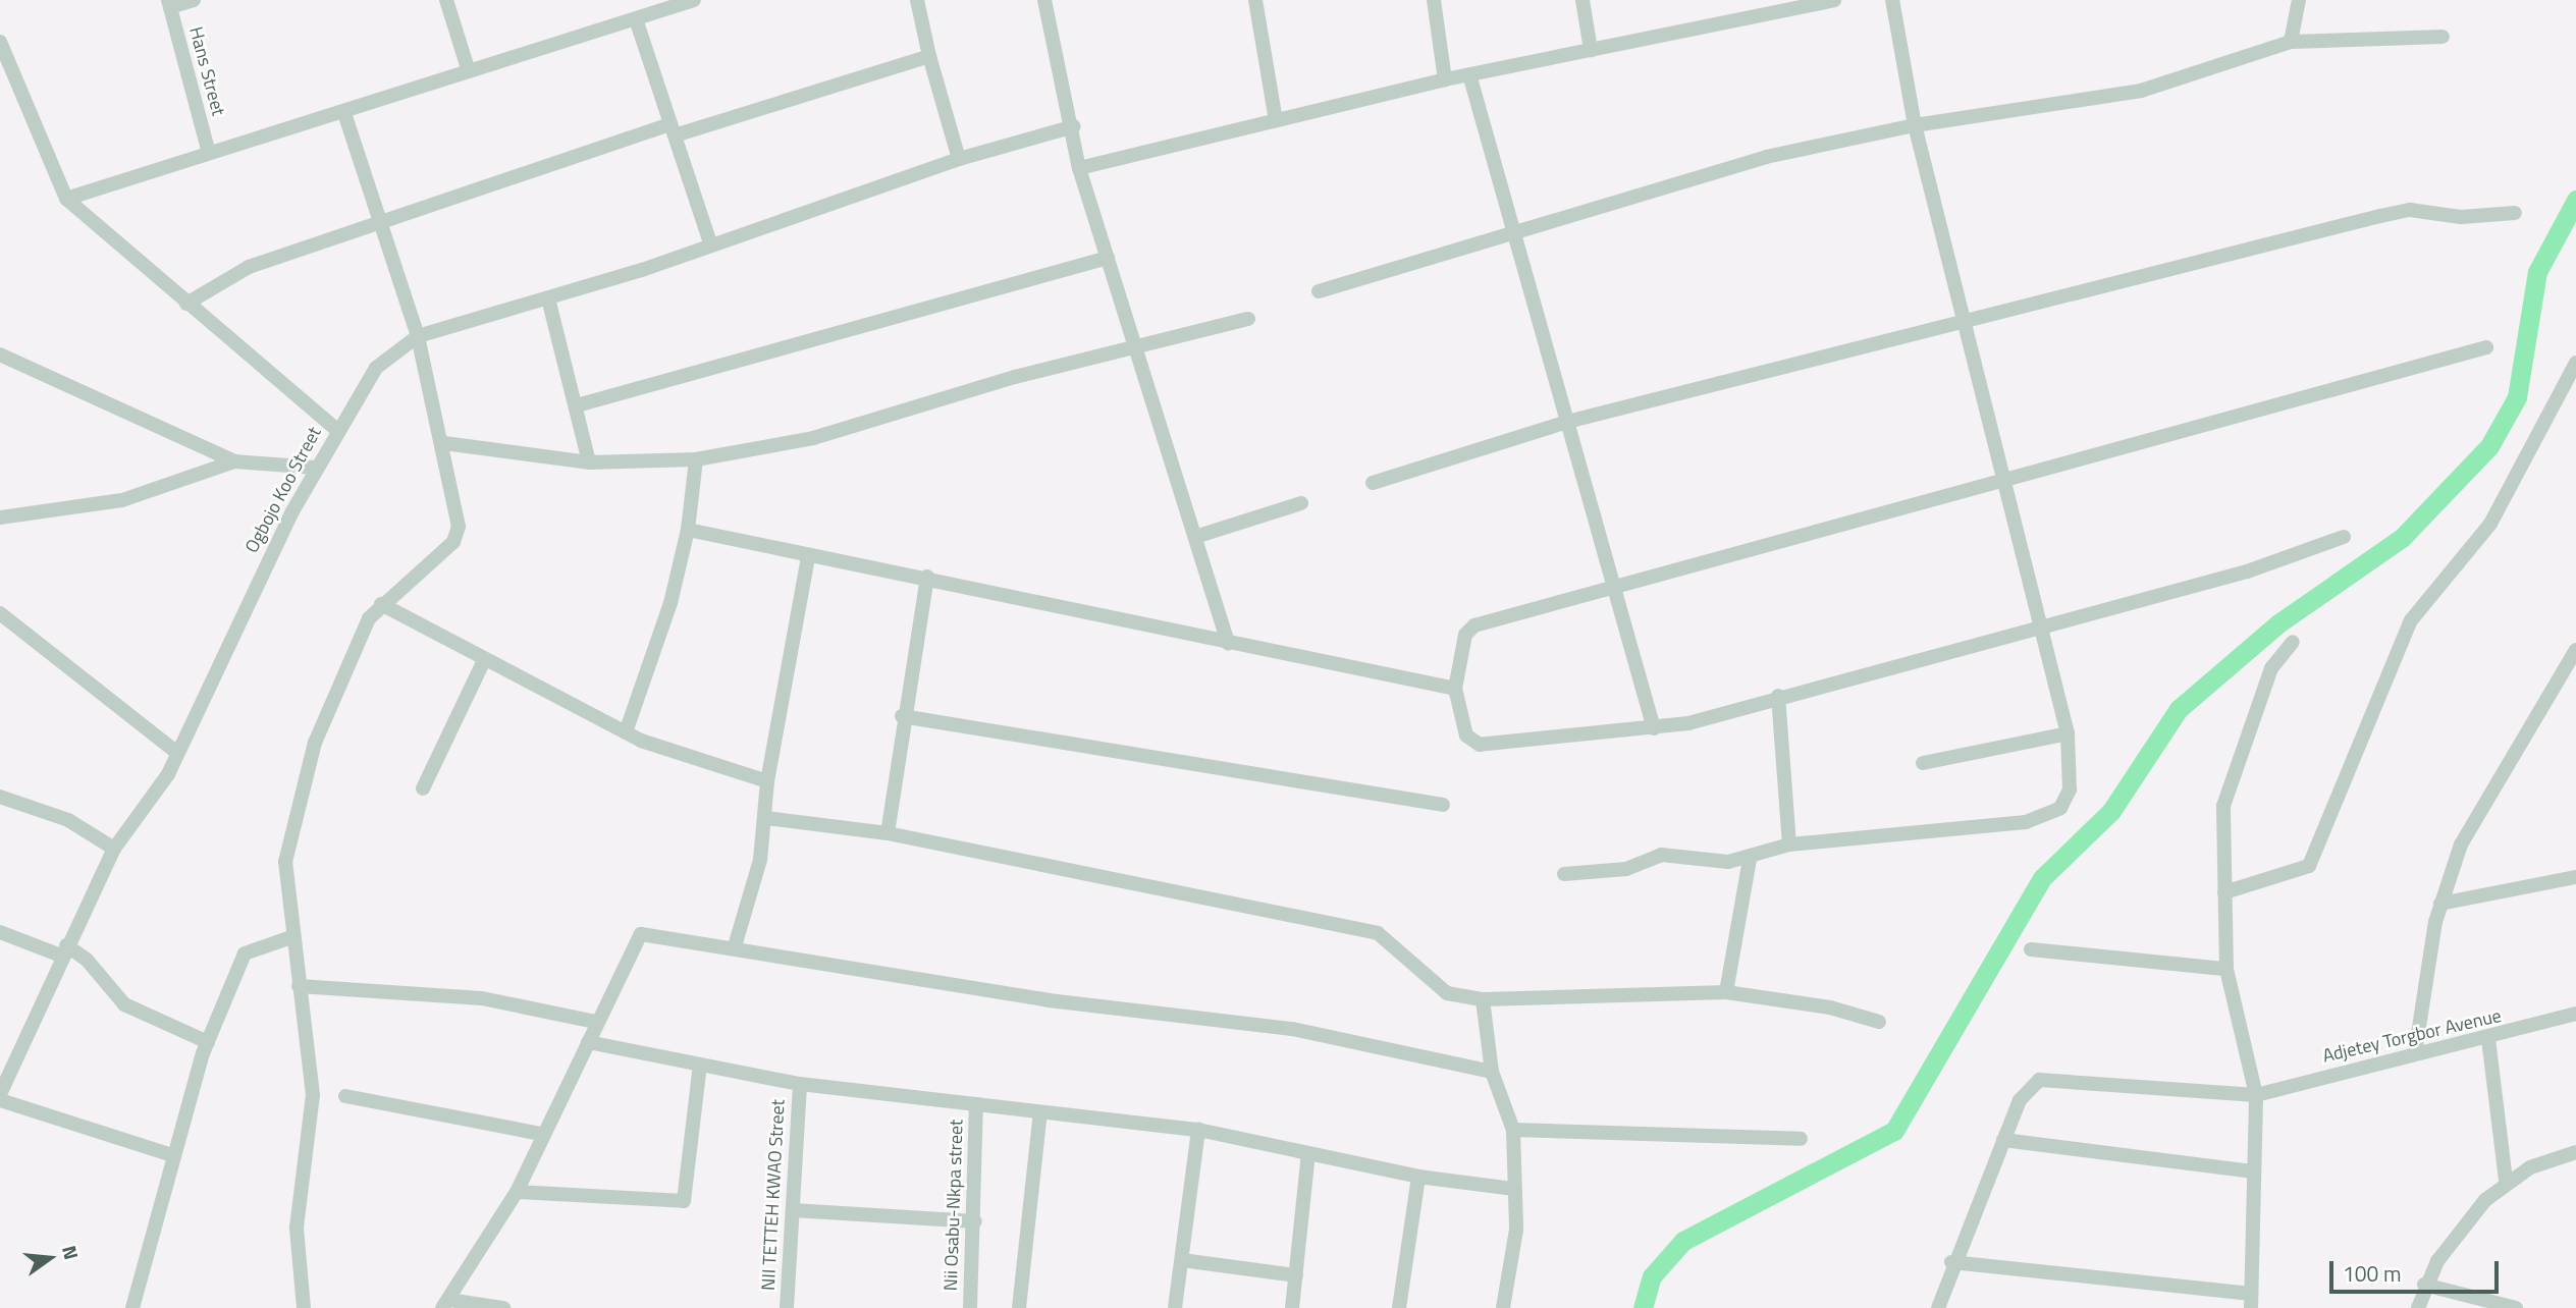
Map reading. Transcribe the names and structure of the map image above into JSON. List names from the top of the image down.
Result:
{
  "streets": {
    "street": [
      "Hans Street",
      "Ogbojo Koo Street",
      "Adjetey Torgbor Avenue",
      "NII TETTEH KWAO Street",
      "Nii Osabu-Nkpa street"
    ]
  },
  "scale_bar": "100 m",
  "north": "right"
}
